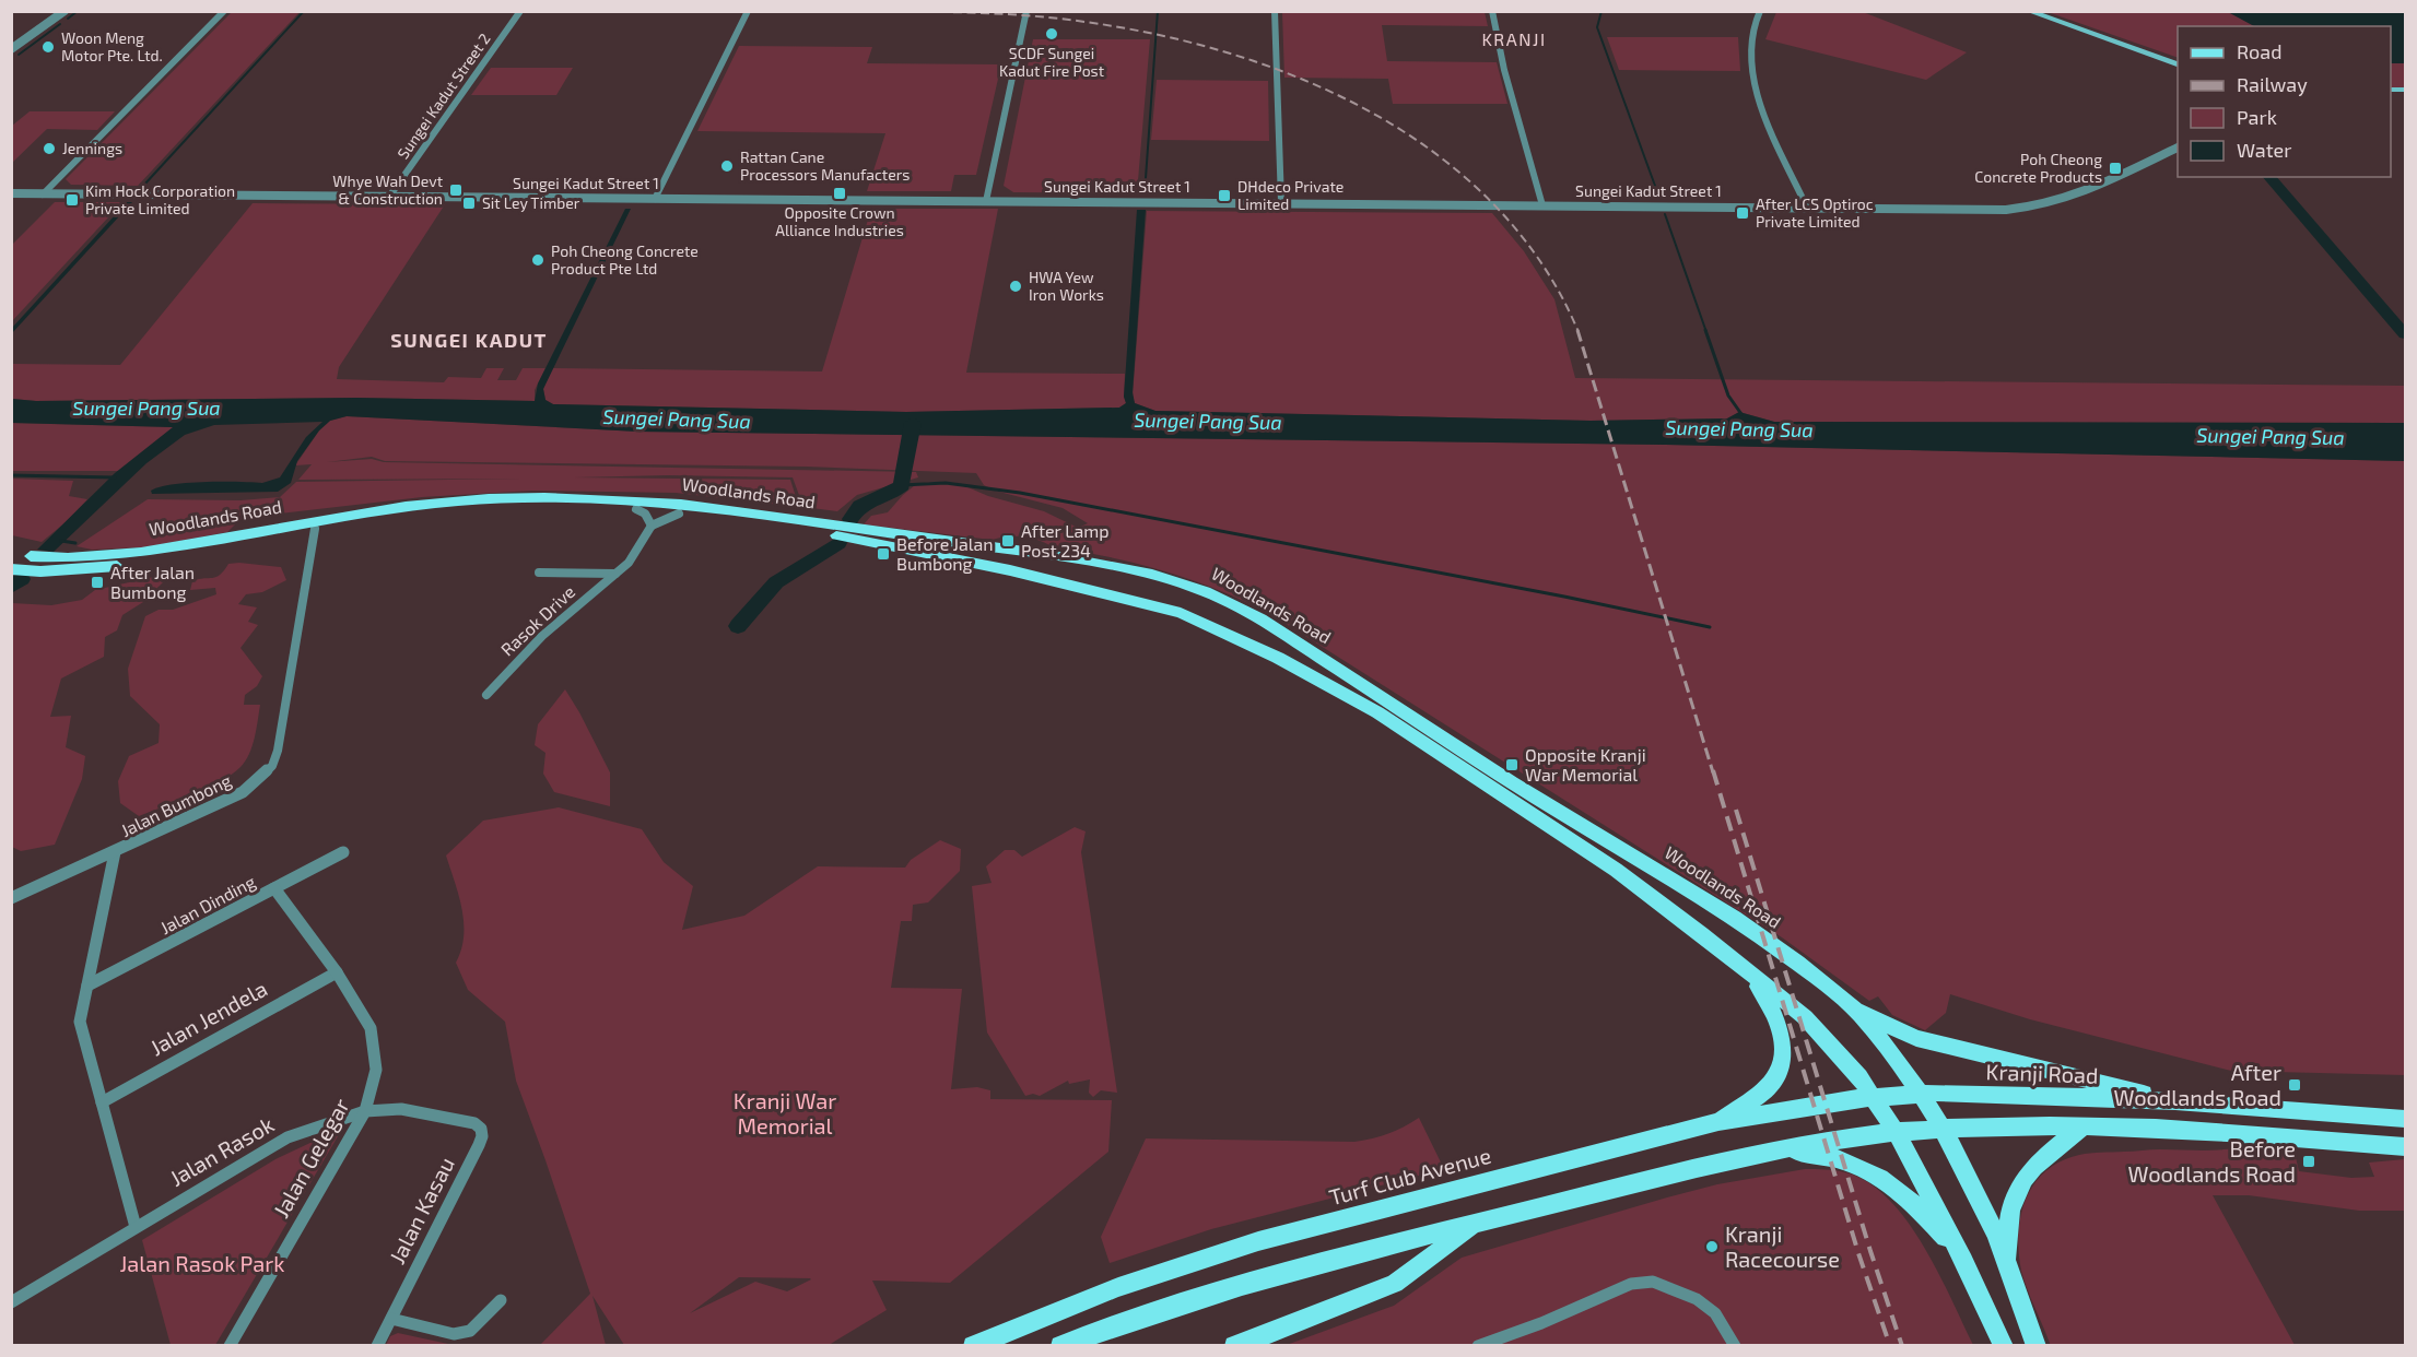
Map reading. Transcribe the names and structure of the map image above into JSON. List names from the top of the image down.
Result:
{
  "streets": {
    "main road": ["Woodlands Road", "Kranji Road", "Turf Club Avenue"],
    "street": [
      "Sungei Kadut Street 2",
      "Sungei Kadut Street 1",
      "Rasok Drive",
      "Jalan Bumbong",
      "Jalan Dinding",
      "Jalan Jendela",
      "Jalan Rasok",
      "Jalan Gelegar",
      "Jalan Kasau"
    ]
  },
  "crossings": [
    ["Sungei Kadut Street 2", "Sungei Kadut Street 1"],
    ["Woodlands Road", "Jalan Bumbong"],
    ["Woodlands Road", "Kranji Road"],
    ["Woodlands Road", "Turf Club Avenue"],
    ["Jalan Dinding", "Jalan Gelegar"],
    ["Jalan Jendela", "Jalan Gelegar"],
    ["Kranji Road", "Turf Club Avenue"],
    ["Jalan Rasok", "Jalan Gelegar"],
    ["Jalan Rasok", "Jalan Kasau"]
  ],
  "districts": ["KRANJI", "SUNGEI KADUT"],
  "water": ["Sungei Pang Sua"],
  "parks": ["Kranji War Memorial", "Jalan Rasok Park"],
  "places": {
    "other": [
      "SCDF Sungei Kadut Fire Post",
      "Woon Meng Motor Pte. Ltd.",
      "Jennings",
      "Rattan Cane Processors Manufacters",
      "Poh Cheong Concrete Product Pte Ltd",
      "HWA Yew Iron Works",
      "Kranji Racecourse"
    ],
    "transit": [
      "Poh Cheong Concrete Products",
      "Whye Wah Devt & Construction",
      "Opposite Crown Alliance Industries",
      "DHdeco Private Limited",
      "Kim Hock Corporation Private Limited",
      "Sit Ley Timber",
      "After LCS Optiroc Private Limited",
      "After Lamp Post 234",
      "Before Jalan Bumbong",
      "After Jalan Bumbong",
      "Opposite Kranji War Memorial",
      "After Woodlands Road",
      "Before Woodlands Road"
    ]
  },
  "legend": [
    "Road",
    "Railway",
    "Park",
    "Water"
  ]
}
